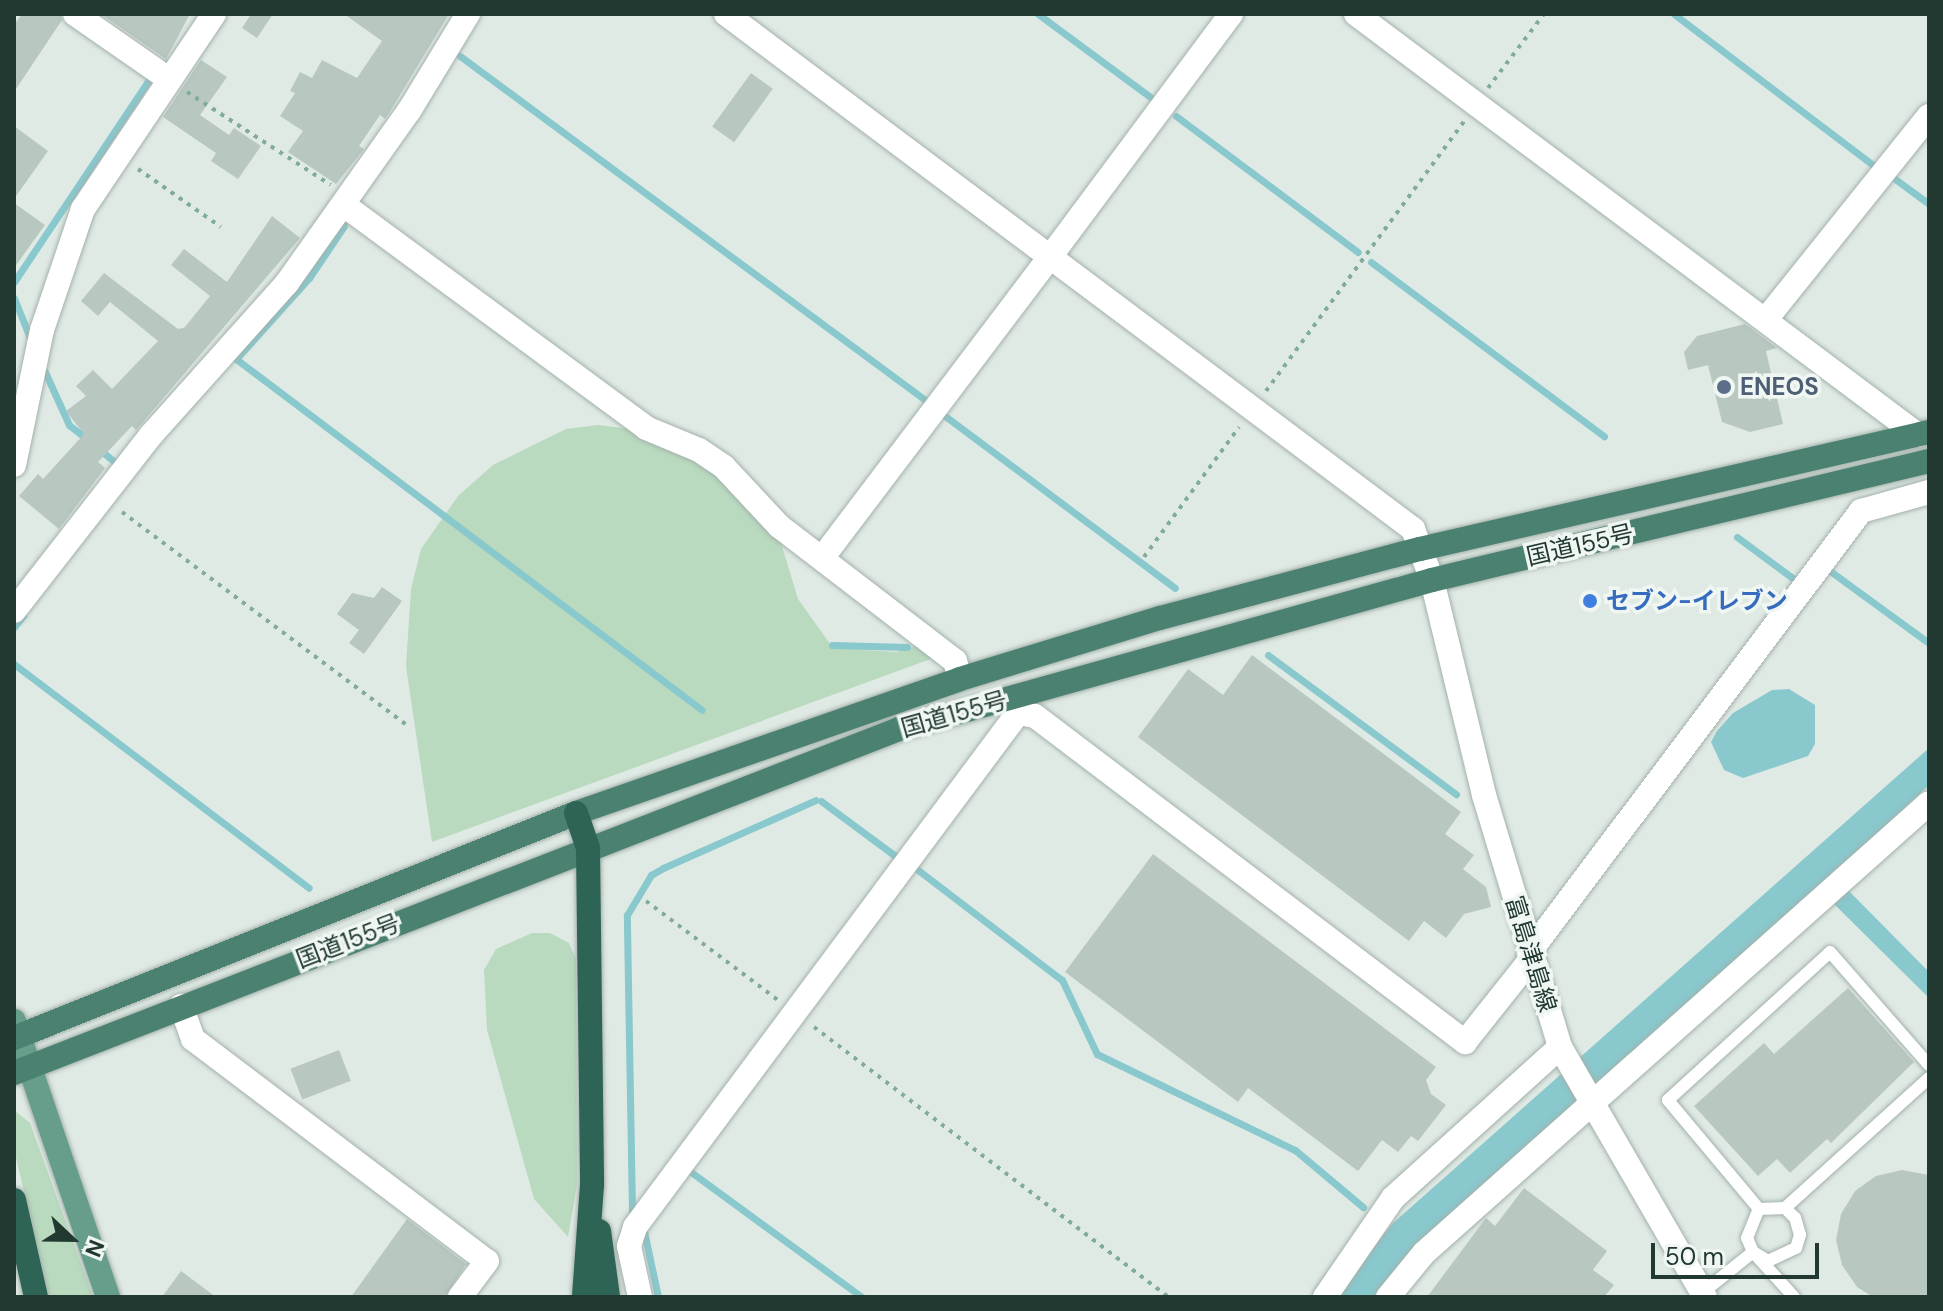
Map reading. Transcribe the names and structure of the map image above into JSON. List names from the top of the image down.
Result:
{
  "streets": {
    "highway": ["国道155号"],
    "street": ["富島津島線"]
  },
  "crossings": [
    ["国道155号", "富島津島線"]
  ],
  "places": ["ENEOS", "セブン-イレブン"],
  "scale_bar": "50 m",
  "north": "right"
}
